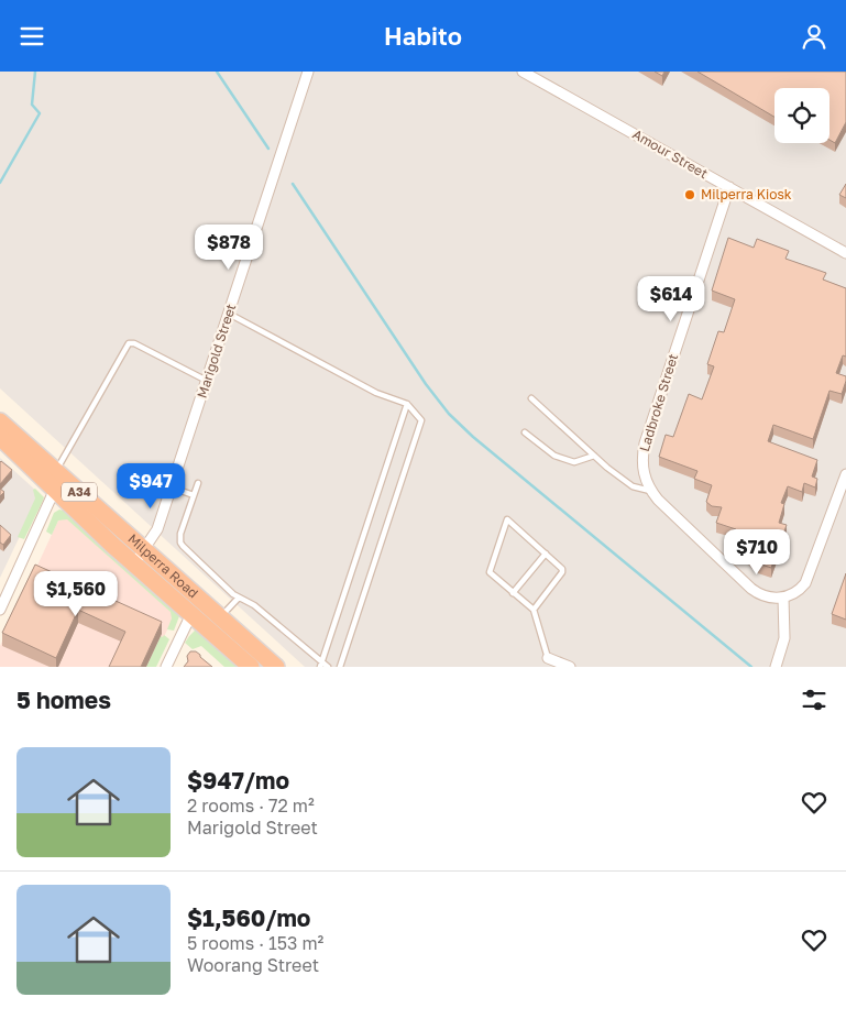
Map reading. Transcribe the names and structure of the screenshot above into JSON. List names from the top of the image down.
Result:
{
  "streets": {
    "highway": ["A34", "Milperra Road"],
    "street": ["Amour Street", "Marigold Street", "Ladbroke Street"]
  },
  "crossings": [
    ["Amour Street", "Ladbroke Street"],
    ["Marigold Street", "Milperra Road"]
  ],
  "places": ["Milperra Kiosk"],
  "page": {
    "header": "Habito",
    "price": [
      "$878",
      "$614",
      "$947",
      "$710",
      "$1,560"
    ],
    "heading": "5 homes",
    "list": [
      {
        "name": "$947/mo",
        "note": "2 rooms · 72 m² · Marigold Street"
      },
      {
        "name": "$1,560/mo",
        "note": "5 rooms · 153 m² · Woorang Street"
      }
    ]
  }
}
